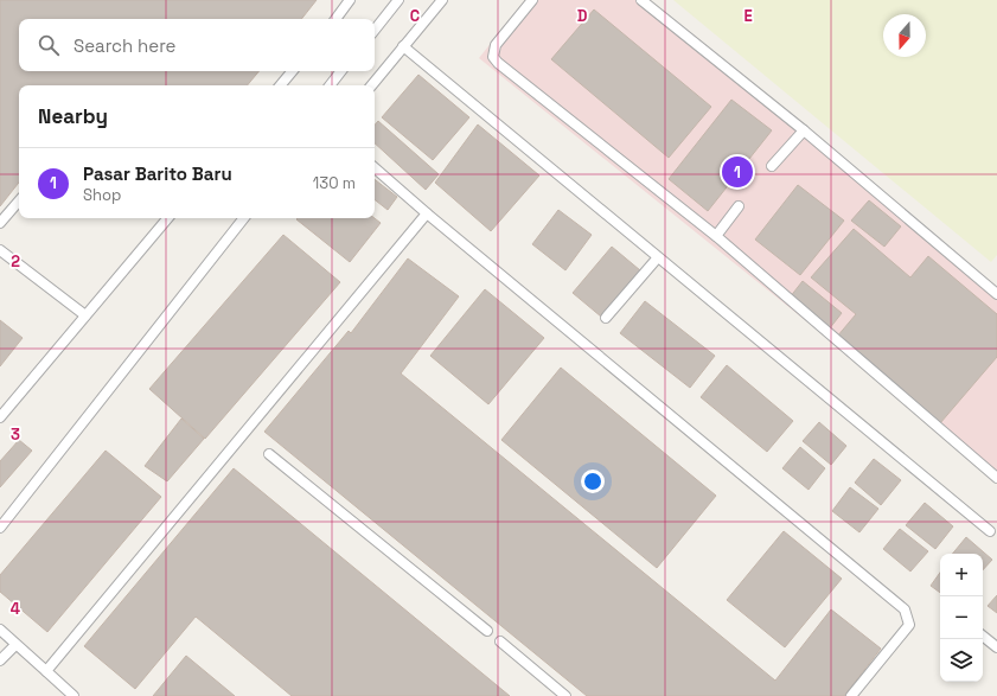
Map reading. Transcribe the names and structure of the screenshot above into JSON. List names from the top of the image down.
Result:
{
  "north": "bottom",
  "page": {
    "search": "Search here",
    "heading": "Nearby",
    "list": [
      {
        "mark": "1",
        "name": "Pasar Barito Baru",
        "note": "Shop",
        "value": "130 m"
      }
    ],
    "pins": "1",
    "map_buttons": ["+", "−"]
  },
  "grid": {
    "columns": ["C", "D", "E"],
    "rows": ["2", "3", "4"]
  }
}
